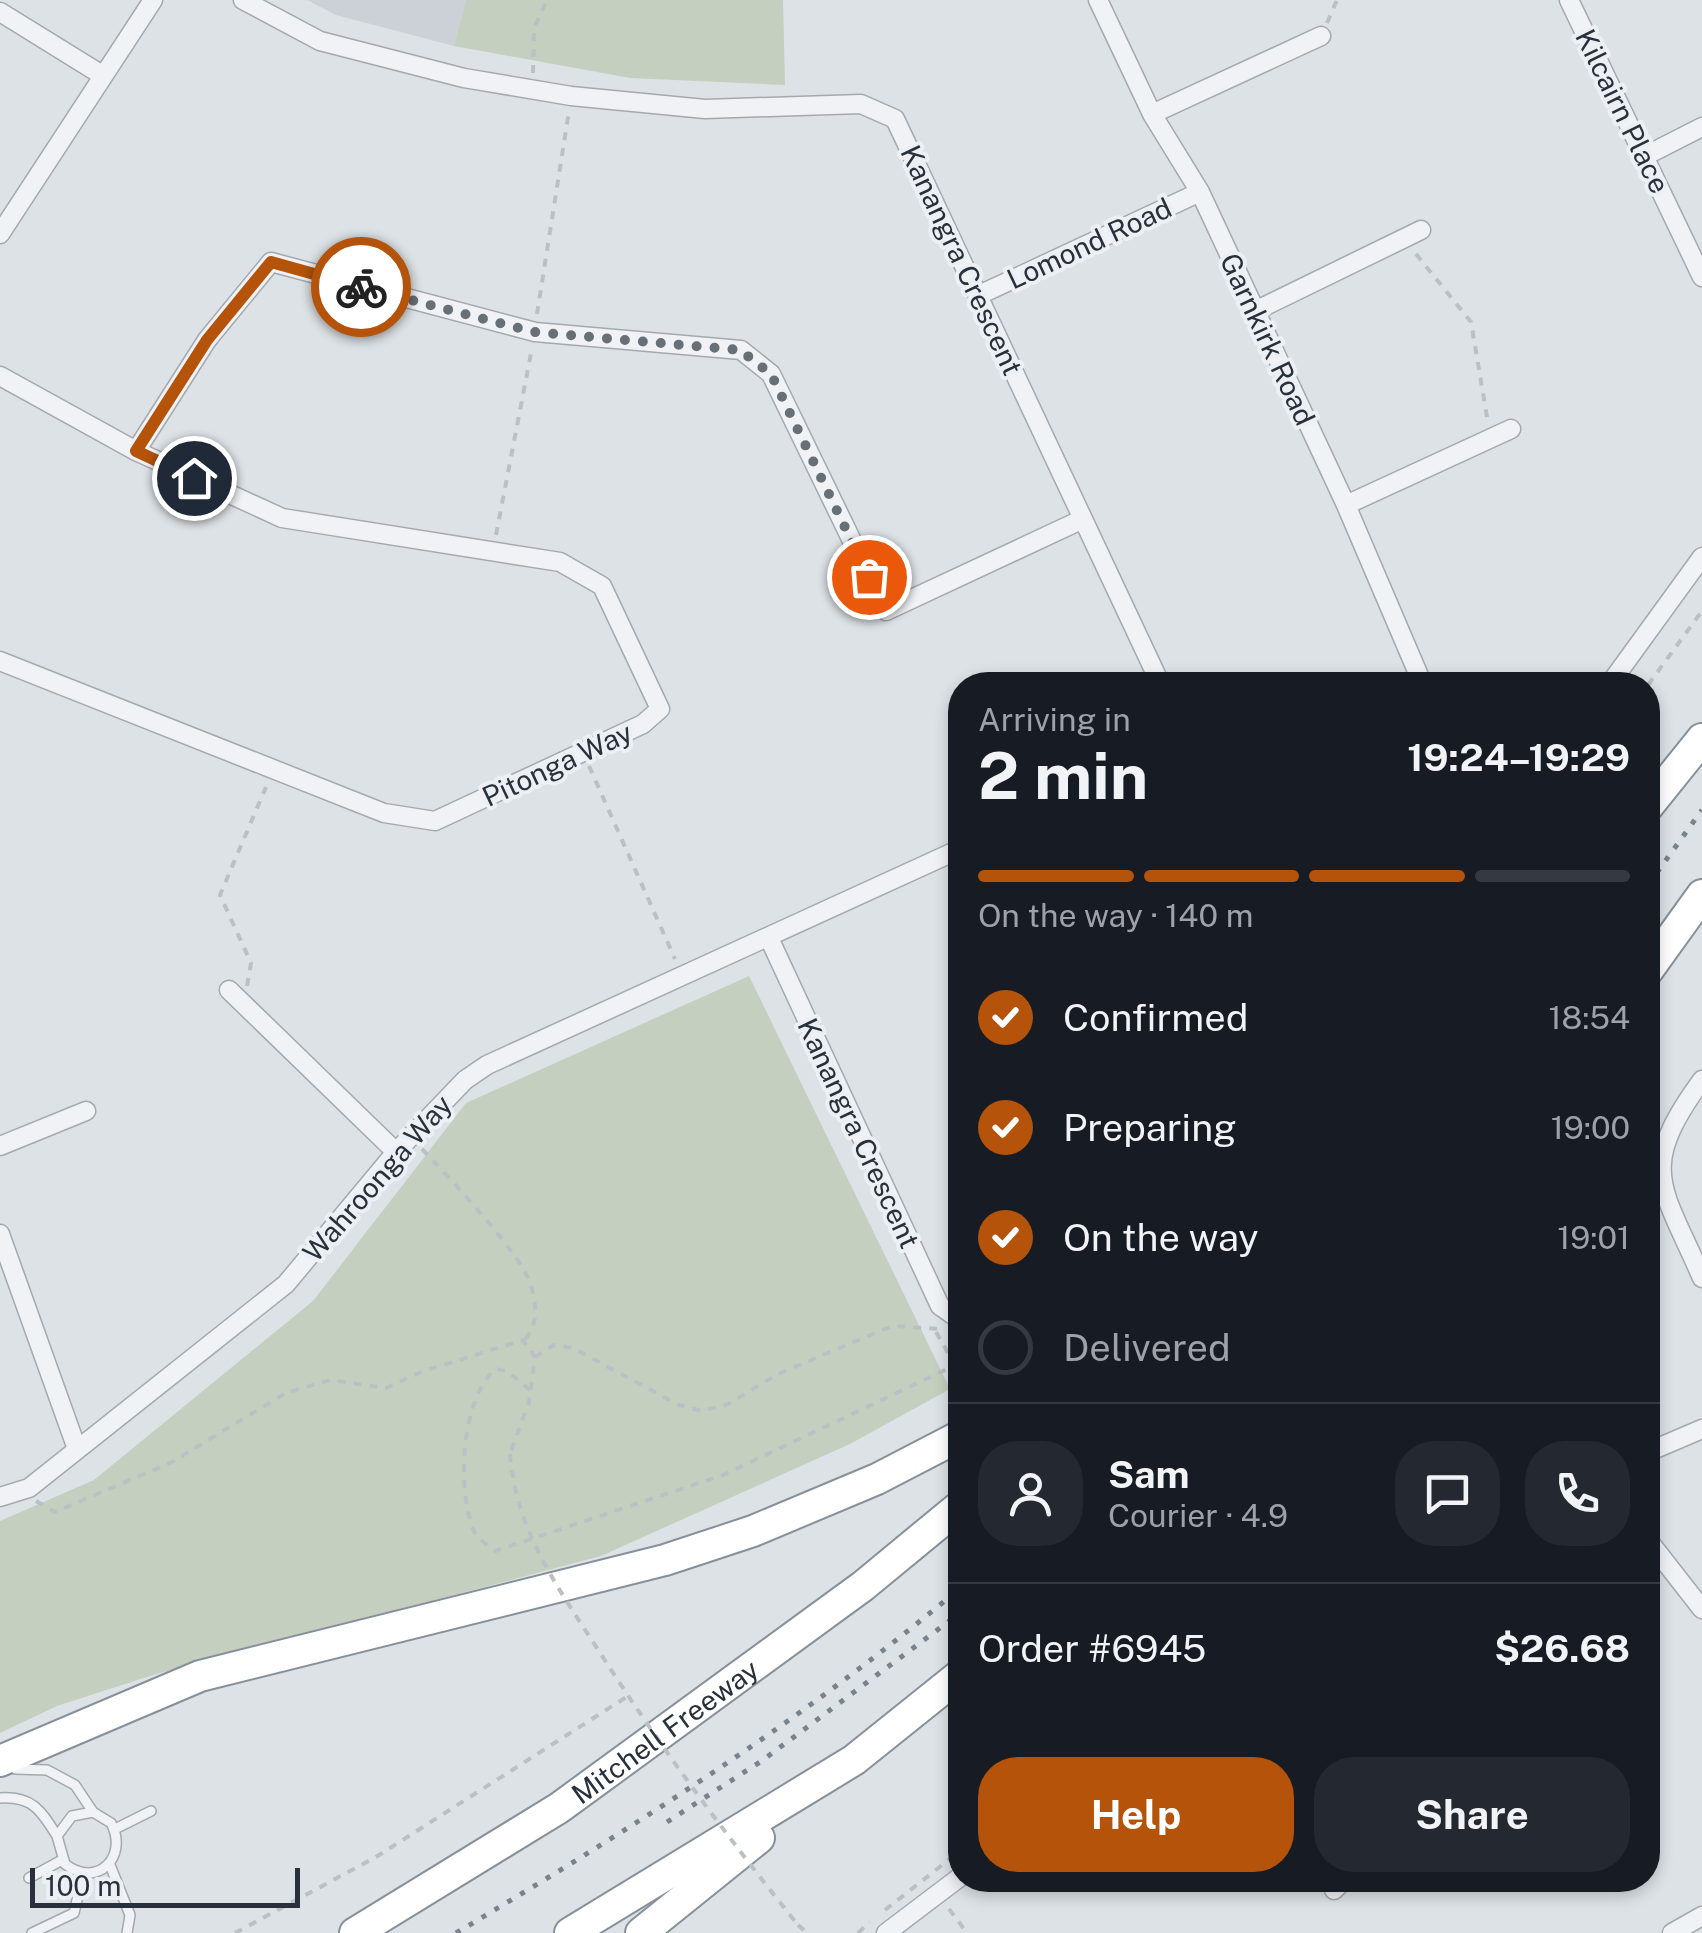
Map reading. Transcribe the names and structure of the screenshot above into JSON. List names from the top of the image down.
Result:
{
  "streets": {
    "highway": ["Mitchell Freeway"],
    "street": [
      "Kilcairn Place",
      "Lomond Road",
      "Kanangra Crescent",
      "Garnkirk Road",
      "Pitonga Way",
      "Wahroonga Way"
    ]
  },
  "crossings": [
    ["Lomond Road", "Kanangra Crescent"],
    ["Lomond Road", "Garnkirk Road"],
    ["Kanangra Crescent", "Wahroonga Way"]
  ],
  "scale_bar": "100 m",
  "page": {
    "heading": ["2 min", "Arriving in", "19:24–19:29"],
    "panel": [
      "Sam",
      "Courier · 4.9",
      "Order #6945",
      "$26.68"
    ],
    "bar": "On the way · 140 m",
    "list": [
      ["Confirmed", "18:54"],
      ["Preparing", "19:00"],
      ["On the way", "19:01"],
      "Delivered"
    ],
    "buttons": ["Help", "Share"],
    "scale": "100 m"
  }
}
